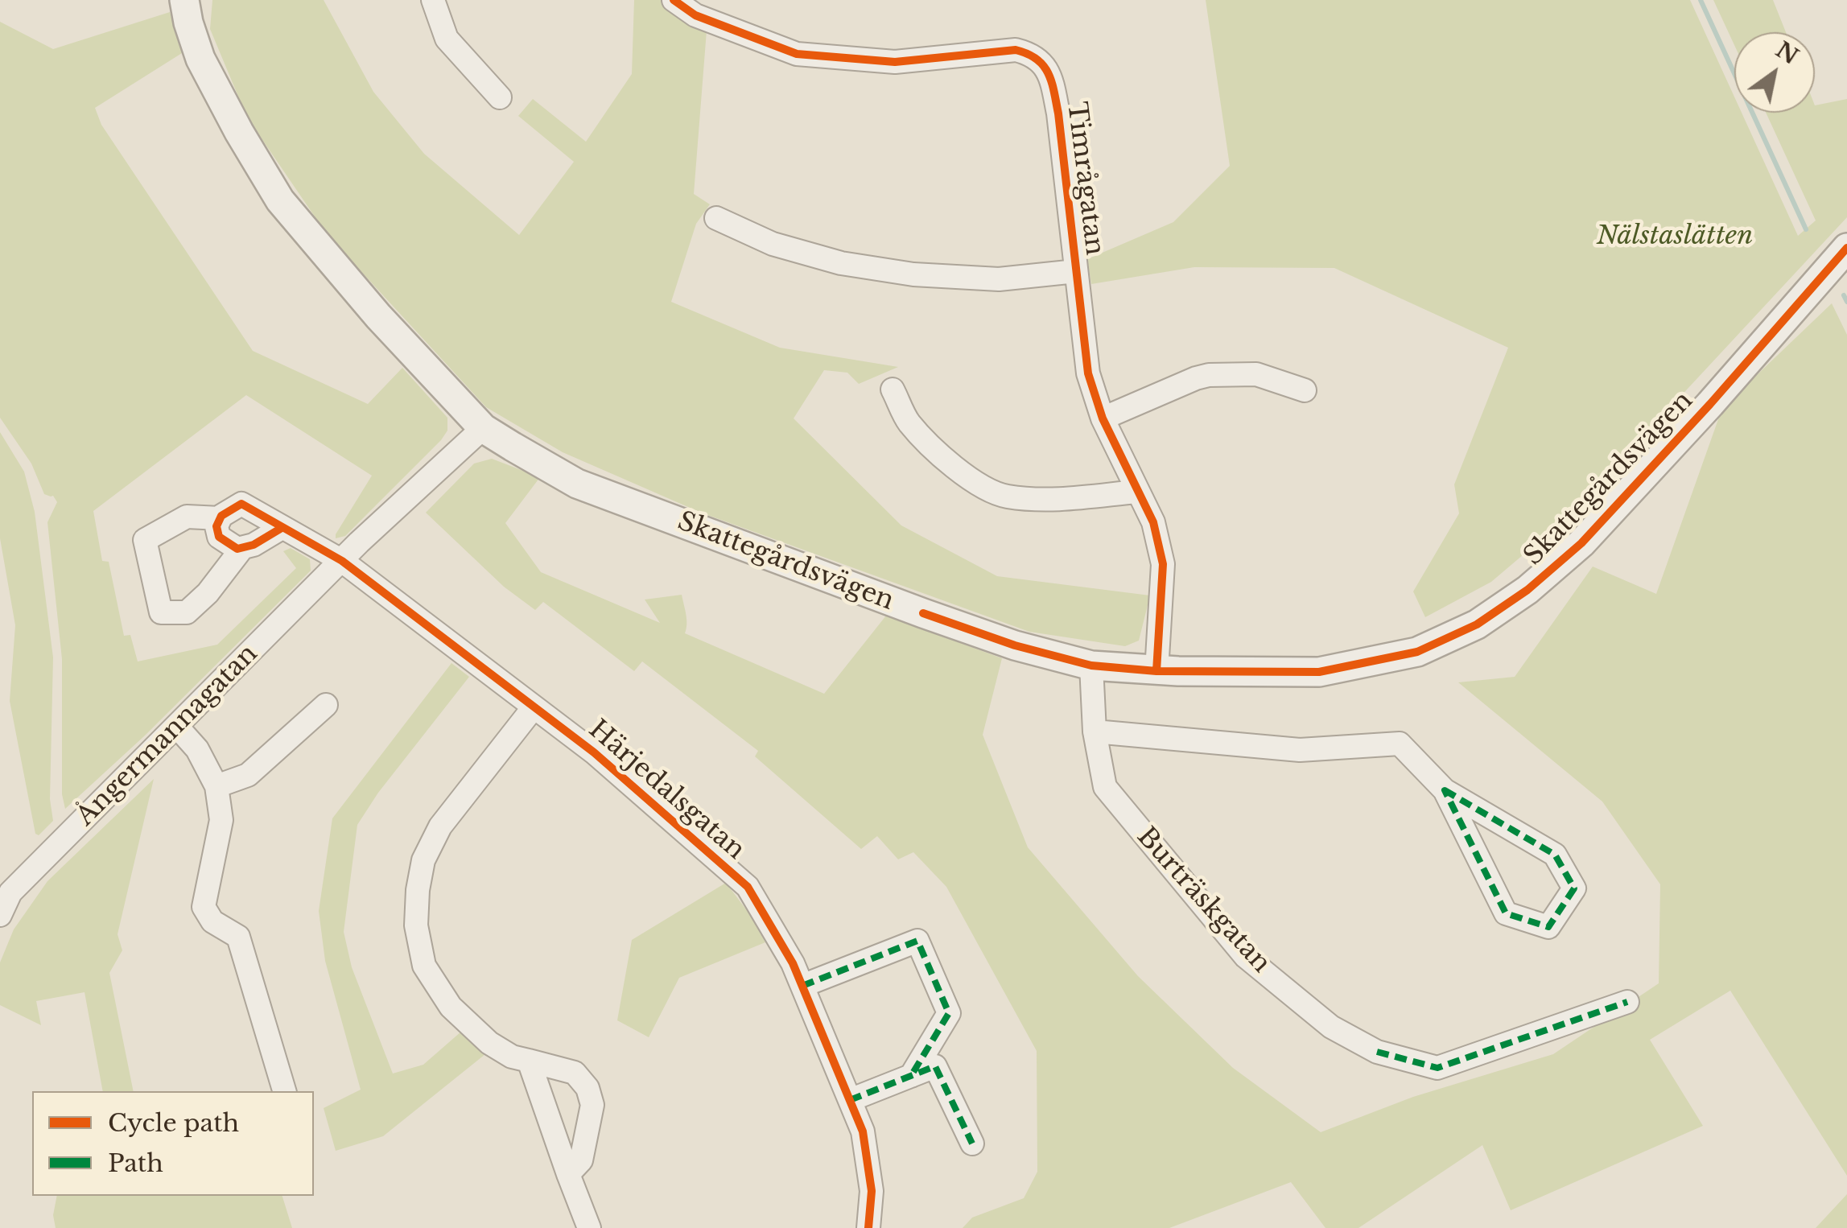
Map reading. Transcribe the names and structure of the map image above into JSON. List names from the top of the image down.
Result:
{
  "streets": {
    "street": [
      "Timrågatan",
      "Skattegårdsvägen",
      "Ångermannagatan",
      "Härjedalsgatan",
      "Burträskgatan"
    ]
  },
  "crossings": [
    ["Timrågatan", "Skattegårdsvägen"],
    ["Skattegårdsvägen", "Ångermannagatan"],
    ["Skattegårdsvägen", "Burträskgatan"],
    ["Ångermannagatan", "Härjedalsgatan"]
  ],
  "parks": ["Nälstaslätten"],
  "legend": ["Cycle path", "Path"],
  "north": "top right"
}
